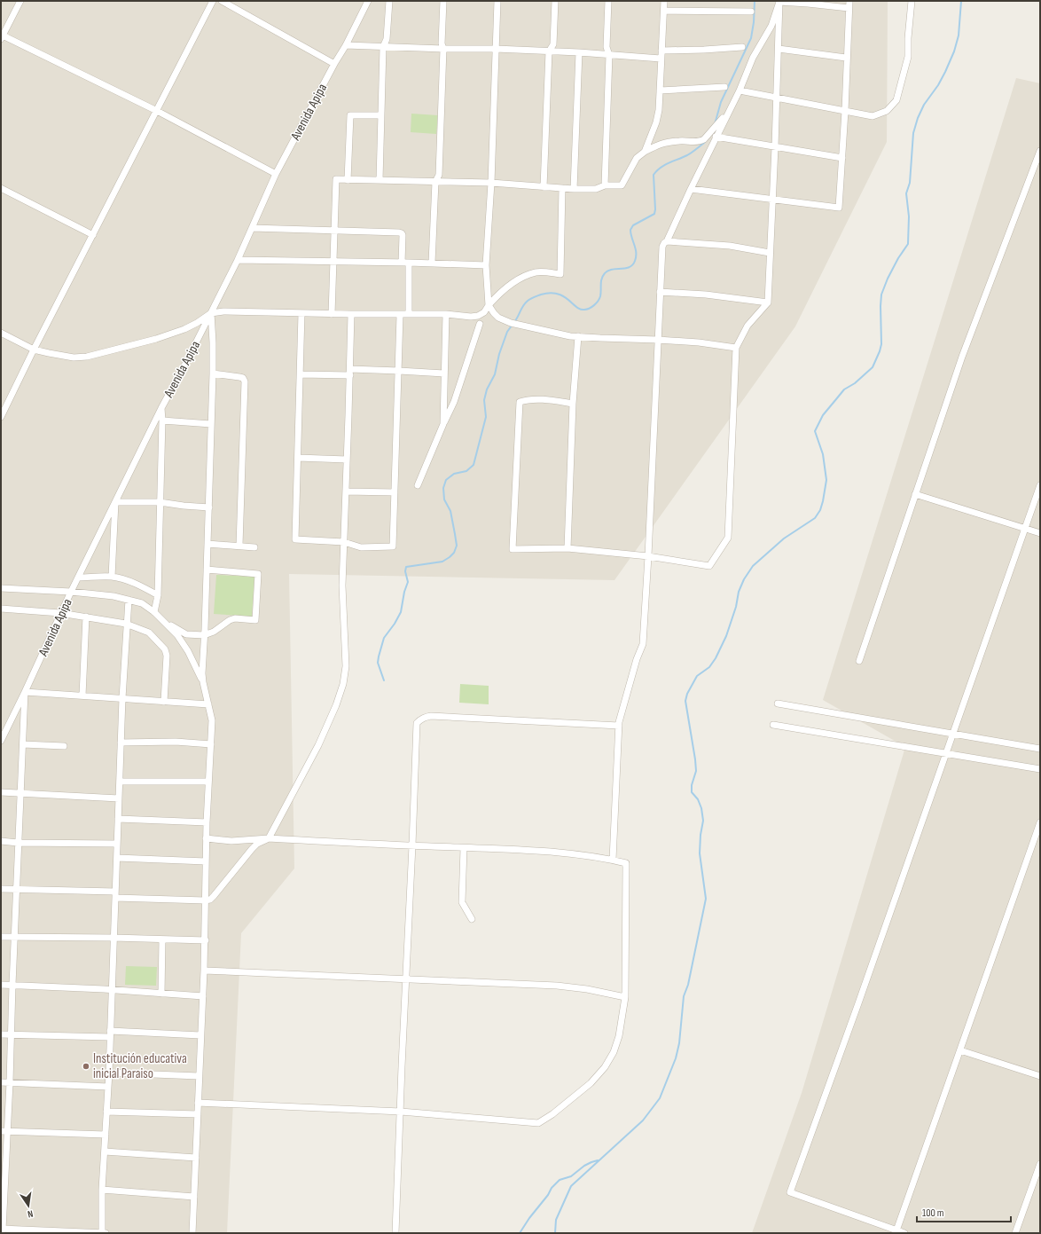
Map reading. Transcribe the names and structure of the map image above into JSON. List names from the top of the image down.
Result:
{
  "streets": {
    "street": ["Avenida Apipa"]
  },
  "places": ["Institución educativa inicial Paraiso"],
  "scale_bar": "100 m",
  "north": "bottom"
}
